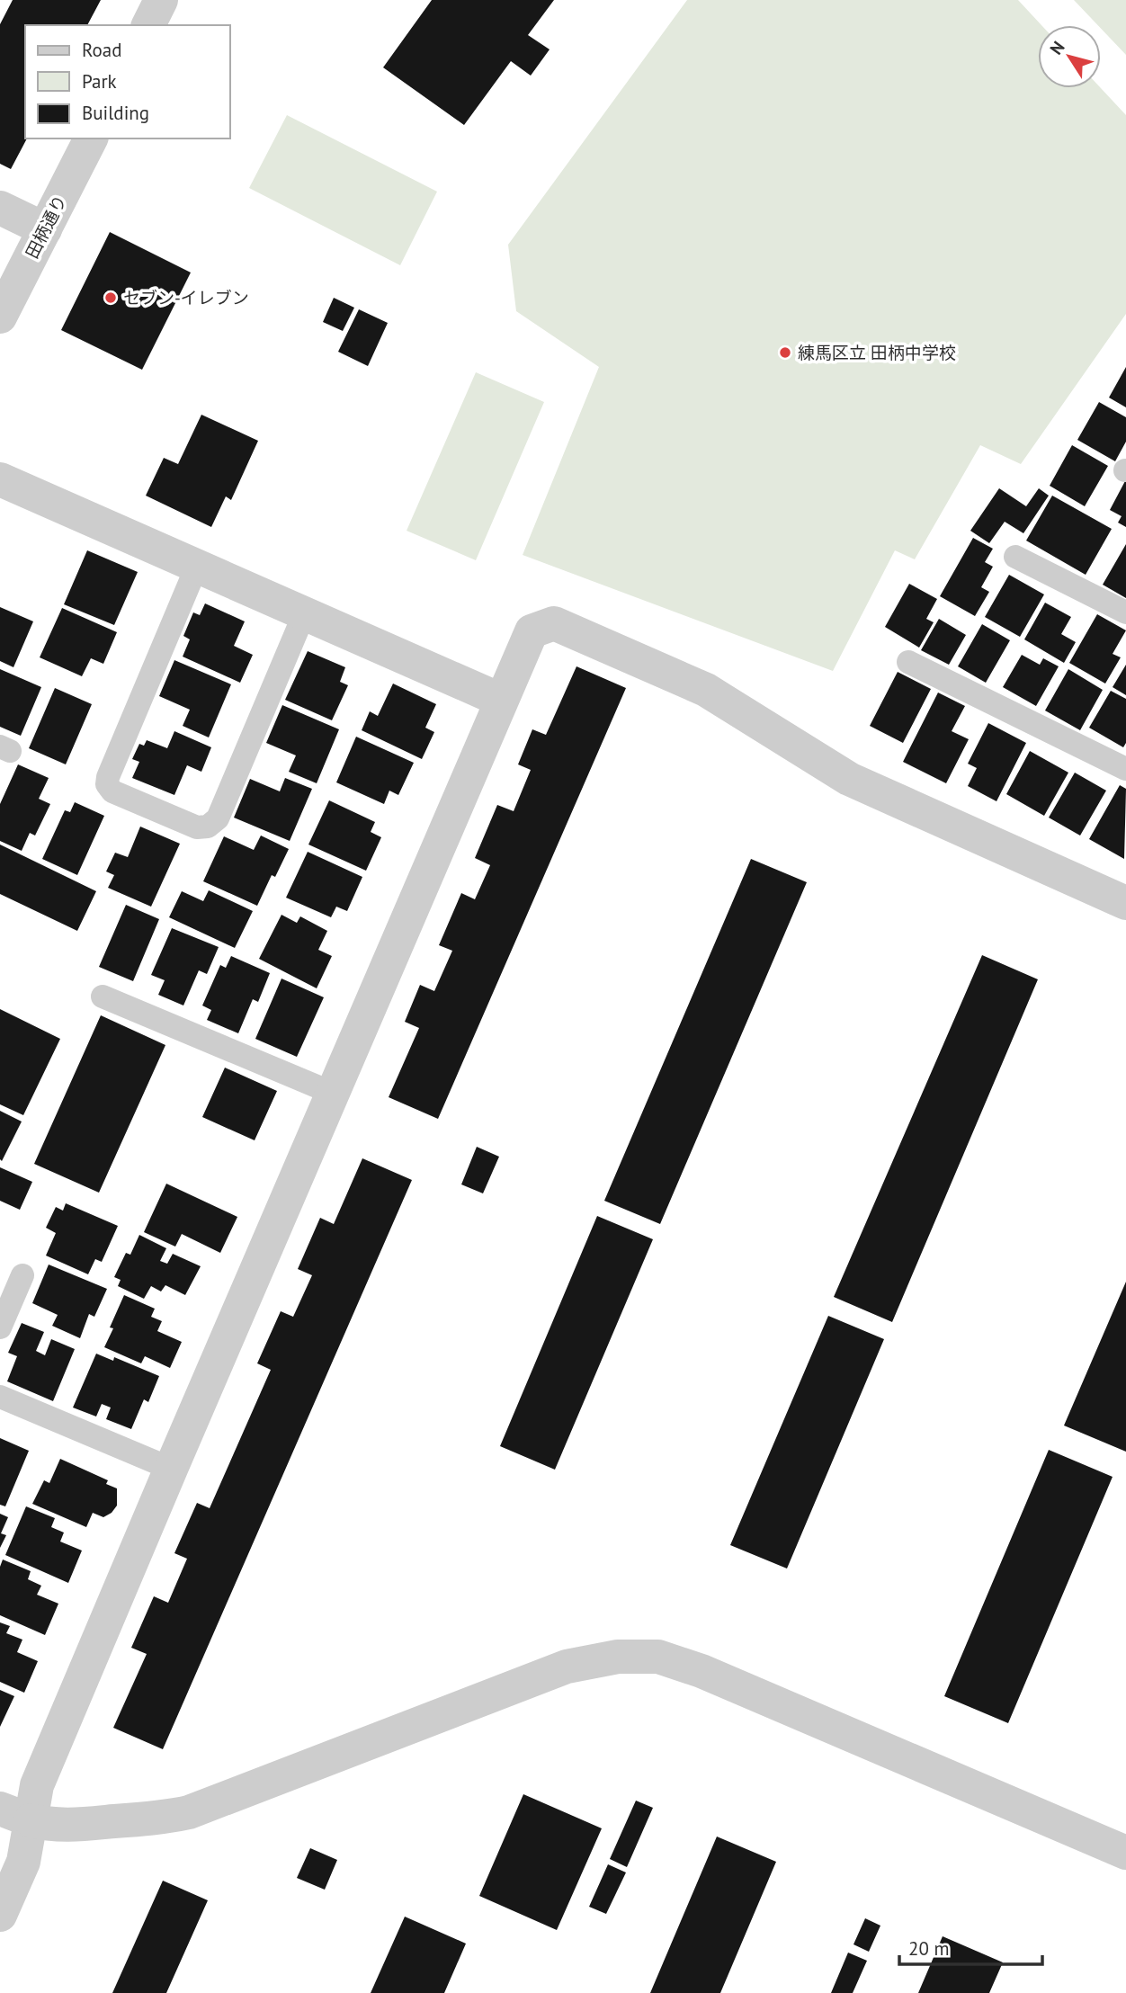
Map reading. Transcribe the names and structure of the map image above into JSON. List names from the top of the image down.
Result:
{
  "streets": {
    "street": ["田柄通り"]
  },
  "places": ["セブン-イレブン", "練馬区立 田柄中学校"],
  "legend": ["Road", "Park", "Building"],
  "scale_bar": "20 m",
  "north": "top left"
}
